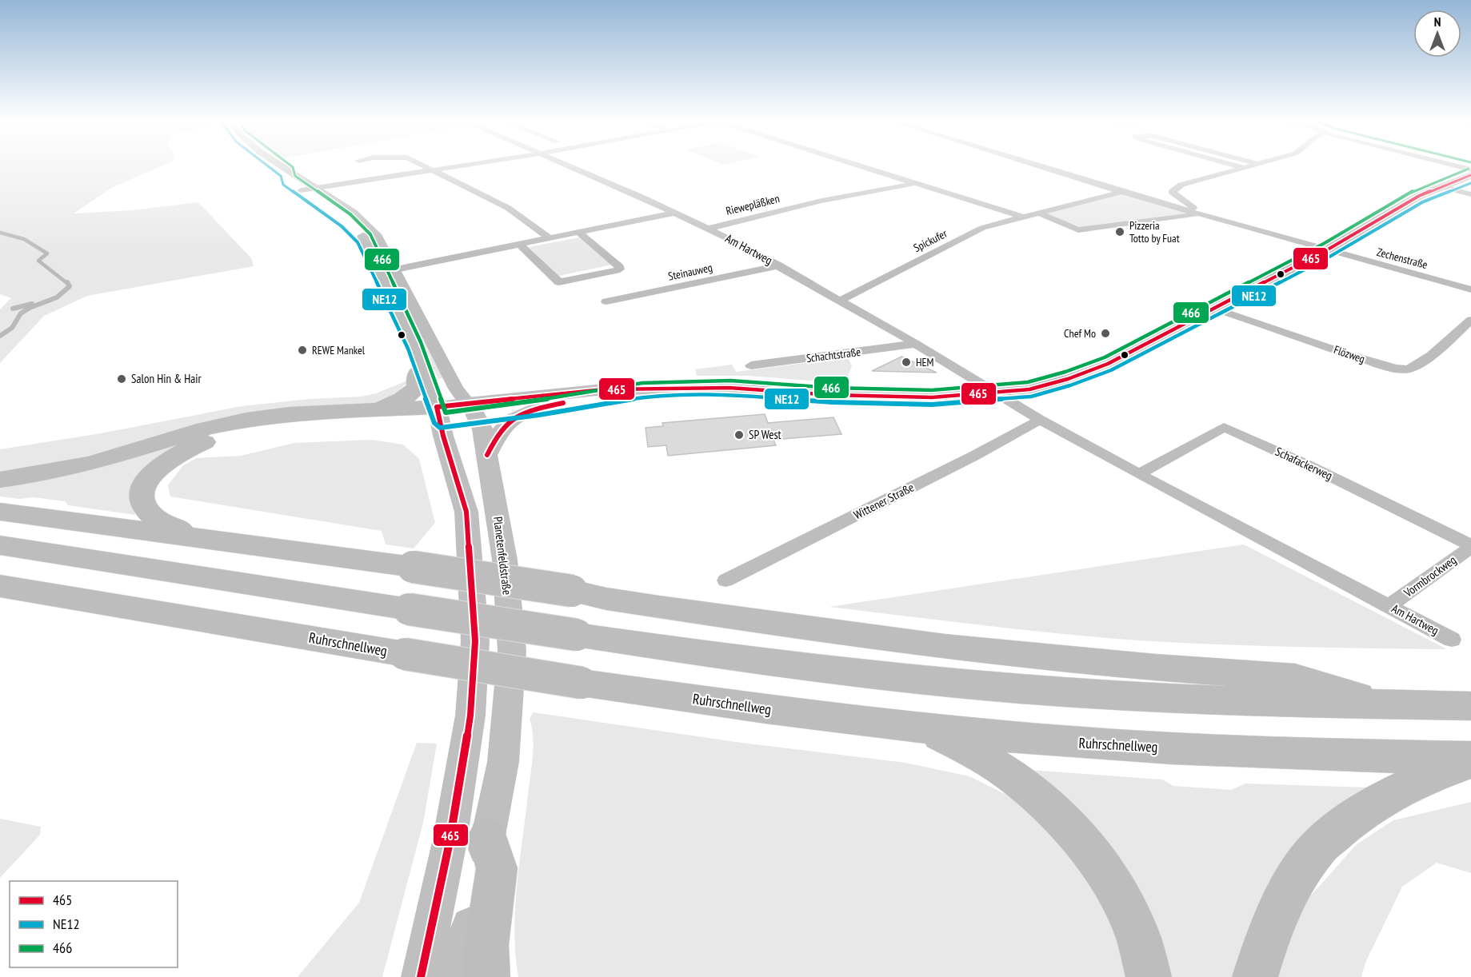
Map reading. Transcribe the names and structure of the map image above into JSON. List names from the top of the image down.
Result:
{
  "streets": {
    "highway": ["Ruhrschnellweg"],
    "main road": ["Planetenfeldstraße"],
    "street": [
      "Riewepläßken",
      "Spickufer",
      "Am Hartweg",
      "Zechenstraße",
      "Steinauweg",
      "Flözweg",
      "Schachtstraße",
      "Schafackerweg",
      "Wittener Straße",
      "Vormbrockweg"
    ]
  },
  "crossings": [
    ["Riewepläßken", "Am Hartweg"],
    ["Spickufer", "Am Hartweg"],
    ["Spickufer", "Zechenstraße"],
    ["Am Hartweg", "Steinauweg"],
    ["Am Hartweg", "Schachtstraße"],
    ["Am Hartweg", "Schafackerweg"],
    ["Am Hartweg", "Wittener Straße"],
    ["Am Hartweg", "Vormbrockweg"],
    ["Schafackerweg", "Vormbrockweg"]
  ],
  "places": [
    "Pizzeria Totto by Fuat",
    "Chef Mo",
    "REWE Mankel",
    "HEM",
    "Salon Hin & Hair",
    "SP West"
  ],
  "lines": ["transit line NE12", "transit line 466", "transit line 465"],
  "legend": ["465", "NE12", "466"],
  "north": "top"
}
